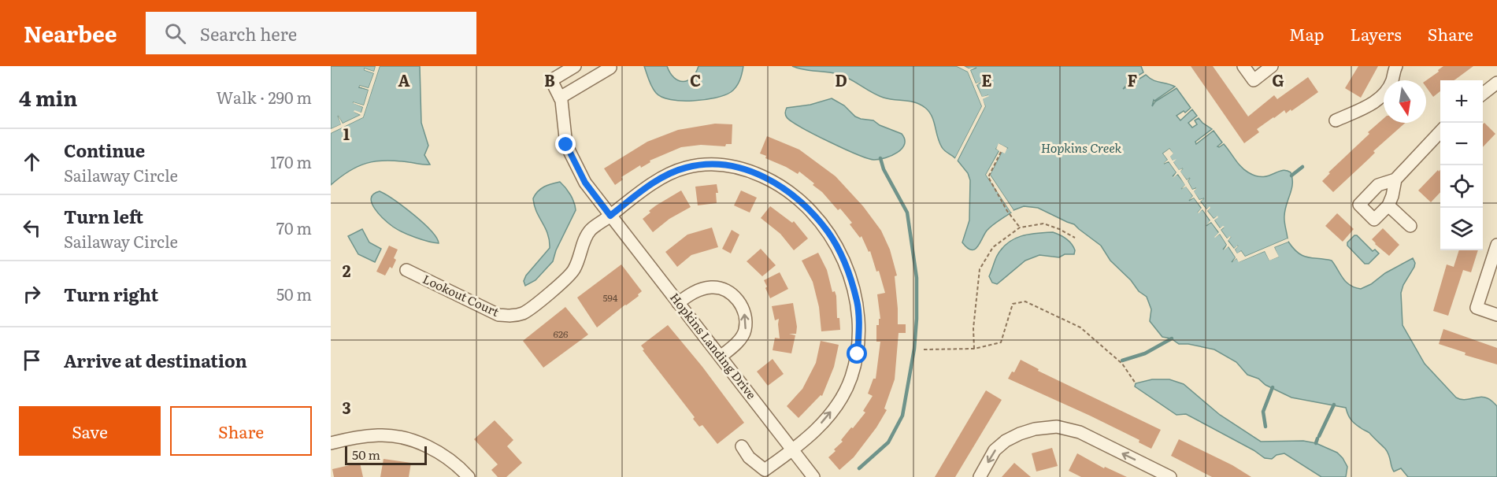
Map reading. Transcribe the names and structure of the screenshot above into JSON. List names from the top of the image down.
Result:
{
  "streets": {
    "street": ["Lookout Court", "Hopkins Landing Drive"]
  },
  "crossings": [
    ["Lookout Court", "Hopkins Landing Drive"]
  ],
  "water": ["Hopkins Creek"],
  "house_numbers": ["594", "626"],
  "scale_bar": "50 m",
  "north": "bottom",
  "page": {
    "header": "Nearbee",
    "search": "Search here",
    "nav": ["Map", "Layers", "Share"],
    "heading": ["4 min", "Walk · 290 m"],
    "map_buttons": ["+", "−"],
    "list": [
      ["Continue", "Sailaway Circle", "170 m"],
      ["Turn left", "Sailaway Circle", "70 m"],
      ["Turn right", "50 m"],
      "Arrive at destination"
    ],
    "buttons": ["Save", "Share"],
    "scale": "50 m"
  },
  "grid": {
    "columns": [
      "A",
      "B",
      "C",
      "D",
      "E",
      "F",
      "G"
    ],
    "rows": ["1", "2", "3"]
  }
}
